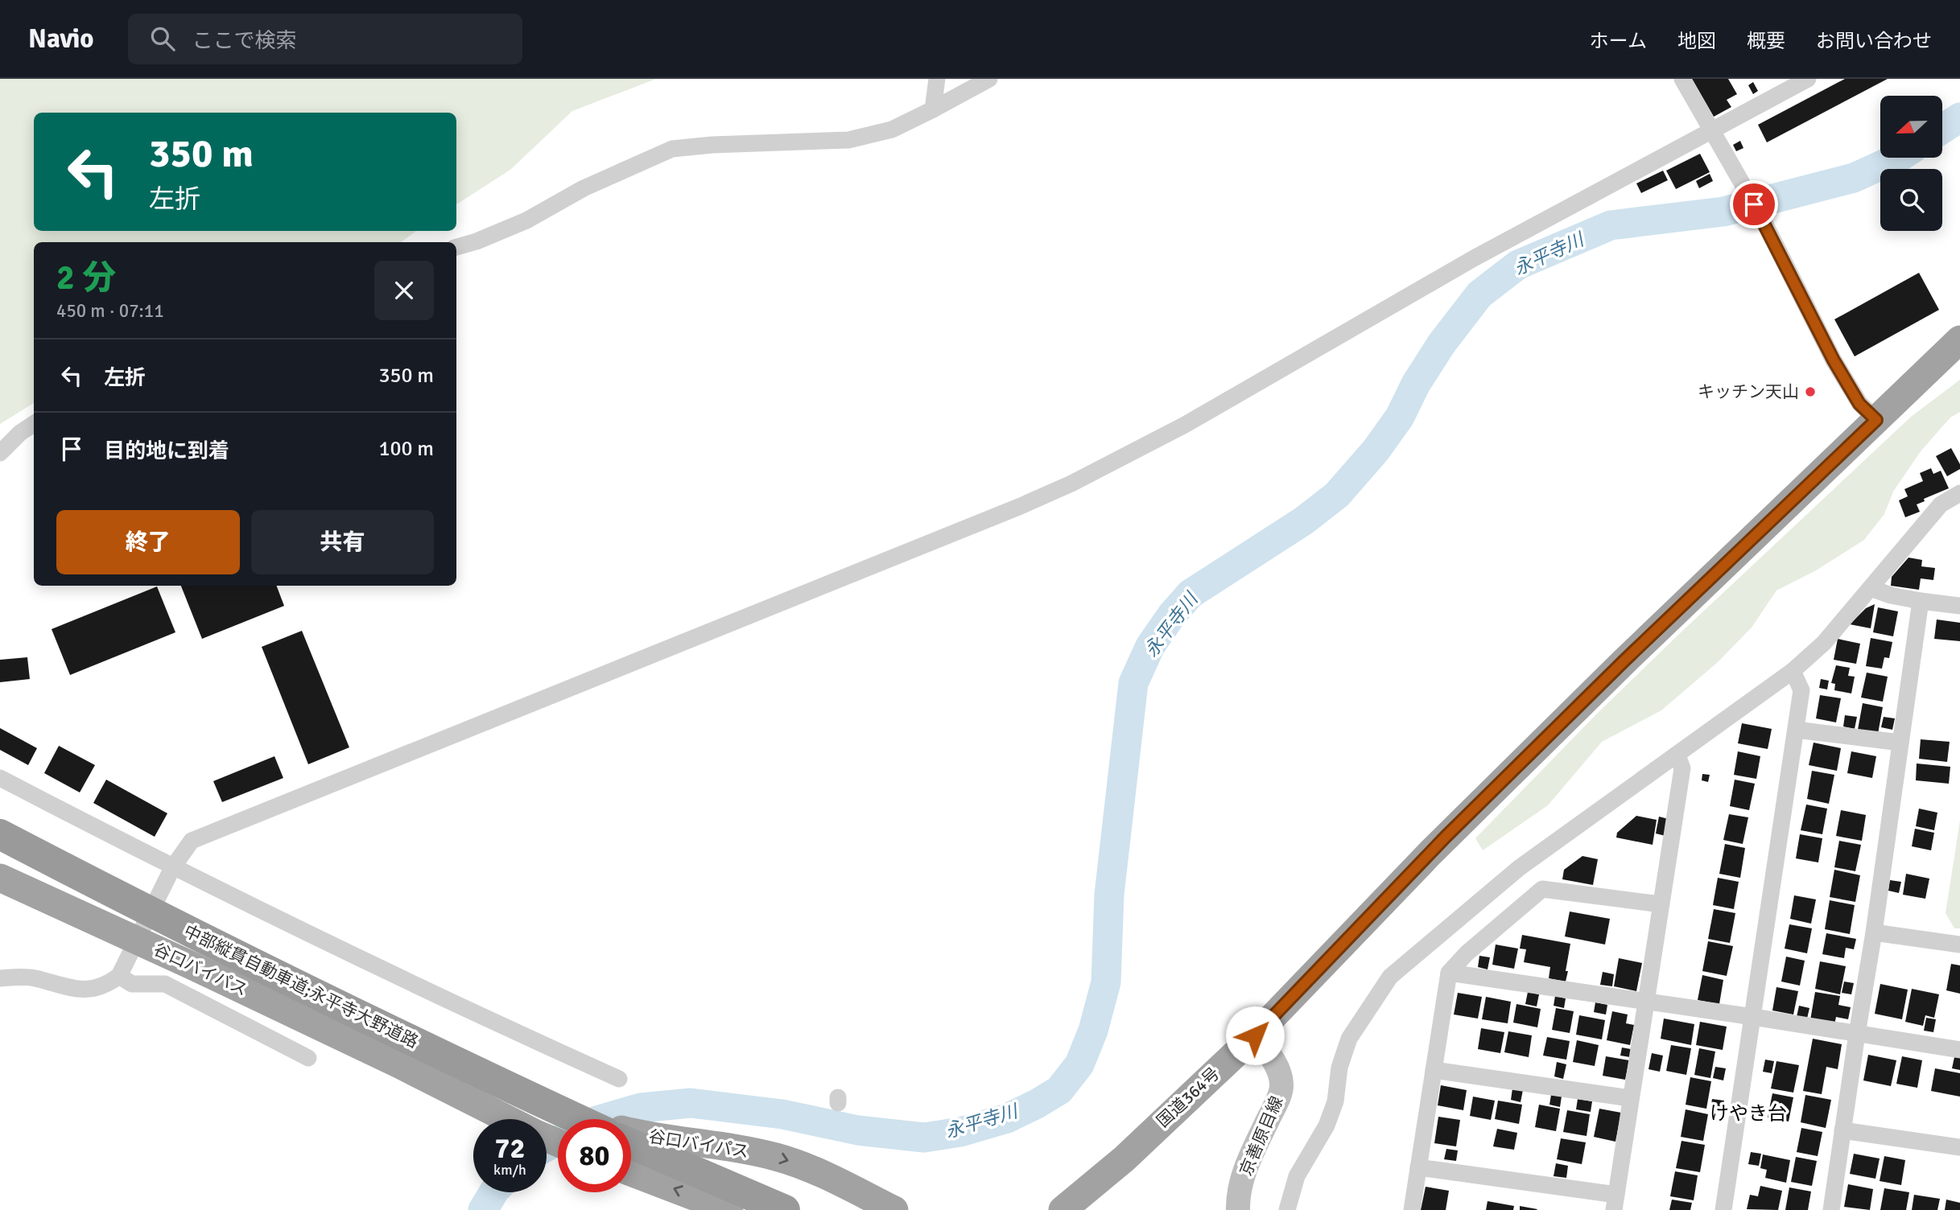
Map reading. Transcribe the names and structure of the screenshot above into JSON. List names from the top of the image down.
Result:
{
  "streets": {
    "highway": ["谷口バイパス", "中部縦貫自動車道;永平寺大野道路", "国道364号"],
    "main road": ["京善原目線"]
  },
  "crossings": [
    ["国道364号", "京善原目線"]
  ],
  "districts": ["けやき台"],
  "water": ["永平寺川"],
  "places": ["キッチン天山"],
  "north": "left",
  "page": {
    "header": "Navio",
    "search": "ここで検索",
    "nav": [
      "ホーム",
      "地図",
      "概要",
      "お問い合わせ"
    ],
    "turn": ["350 m", "左折"],
    "heading": ["2 分", "450 m · 07:11"],
    "list": [
      {
        "name": "左折",
        "value": "350 m"
      },
      {
        "name": "目的地に到着",
        "value": "100 m"
      }
    ],
    "buttons": ["終了", "共有"],
    "speed": "72 km/h",
    "limit": "80"
  }
}
